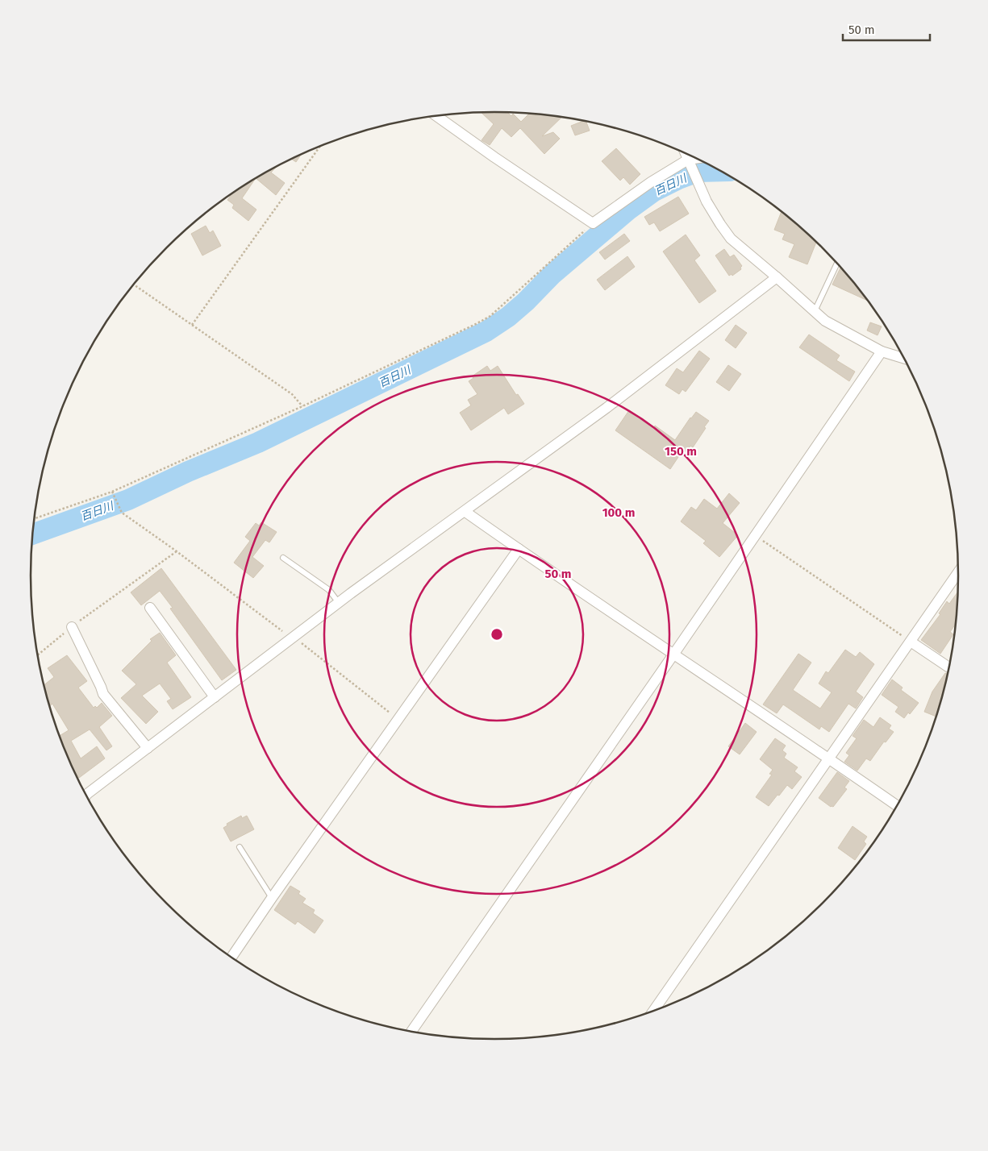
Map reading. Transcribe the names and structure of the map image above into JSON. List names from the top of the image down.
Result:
{
  "water": ["百日川"],
  "scale_bar": "50 m",
  "rings": ["150 m", "100 m", "50 m"]
}
